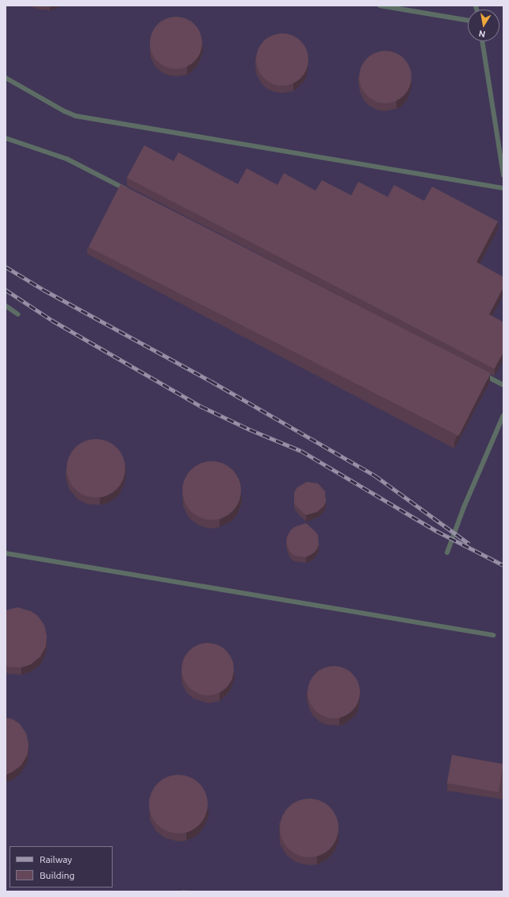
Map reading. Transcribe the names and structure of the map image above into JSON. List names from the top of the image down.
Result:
{
  "legend": ["Railway", "Building"],
  "north": "bottom"
}
